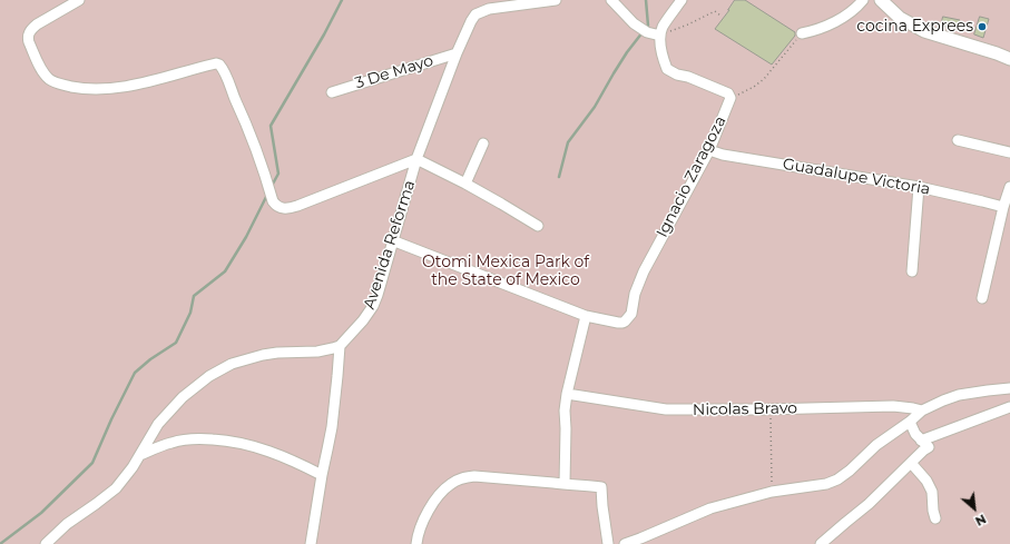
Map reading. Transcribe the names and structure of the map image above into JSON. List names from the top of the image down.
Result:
{
  "streets": {
    "street": [
      "3 De Mayo",
      "Ignacio Zaragoza",
      "Guadalupe Victoria",
      "Avenida Reforma",
      "Nicolas Bravo"
    ]
  },
  "crossings": [
    ["3 De Mayo", "Avenida Reforma"],
    ["Ignacio Zaragoza", "Guadalupe Victoria"]
  ],
  "parks": ["Otomi Mexica Park of the State of Mexico"],
  "places": ["cocina Exprees"],
  "north": "bottom right"
}
